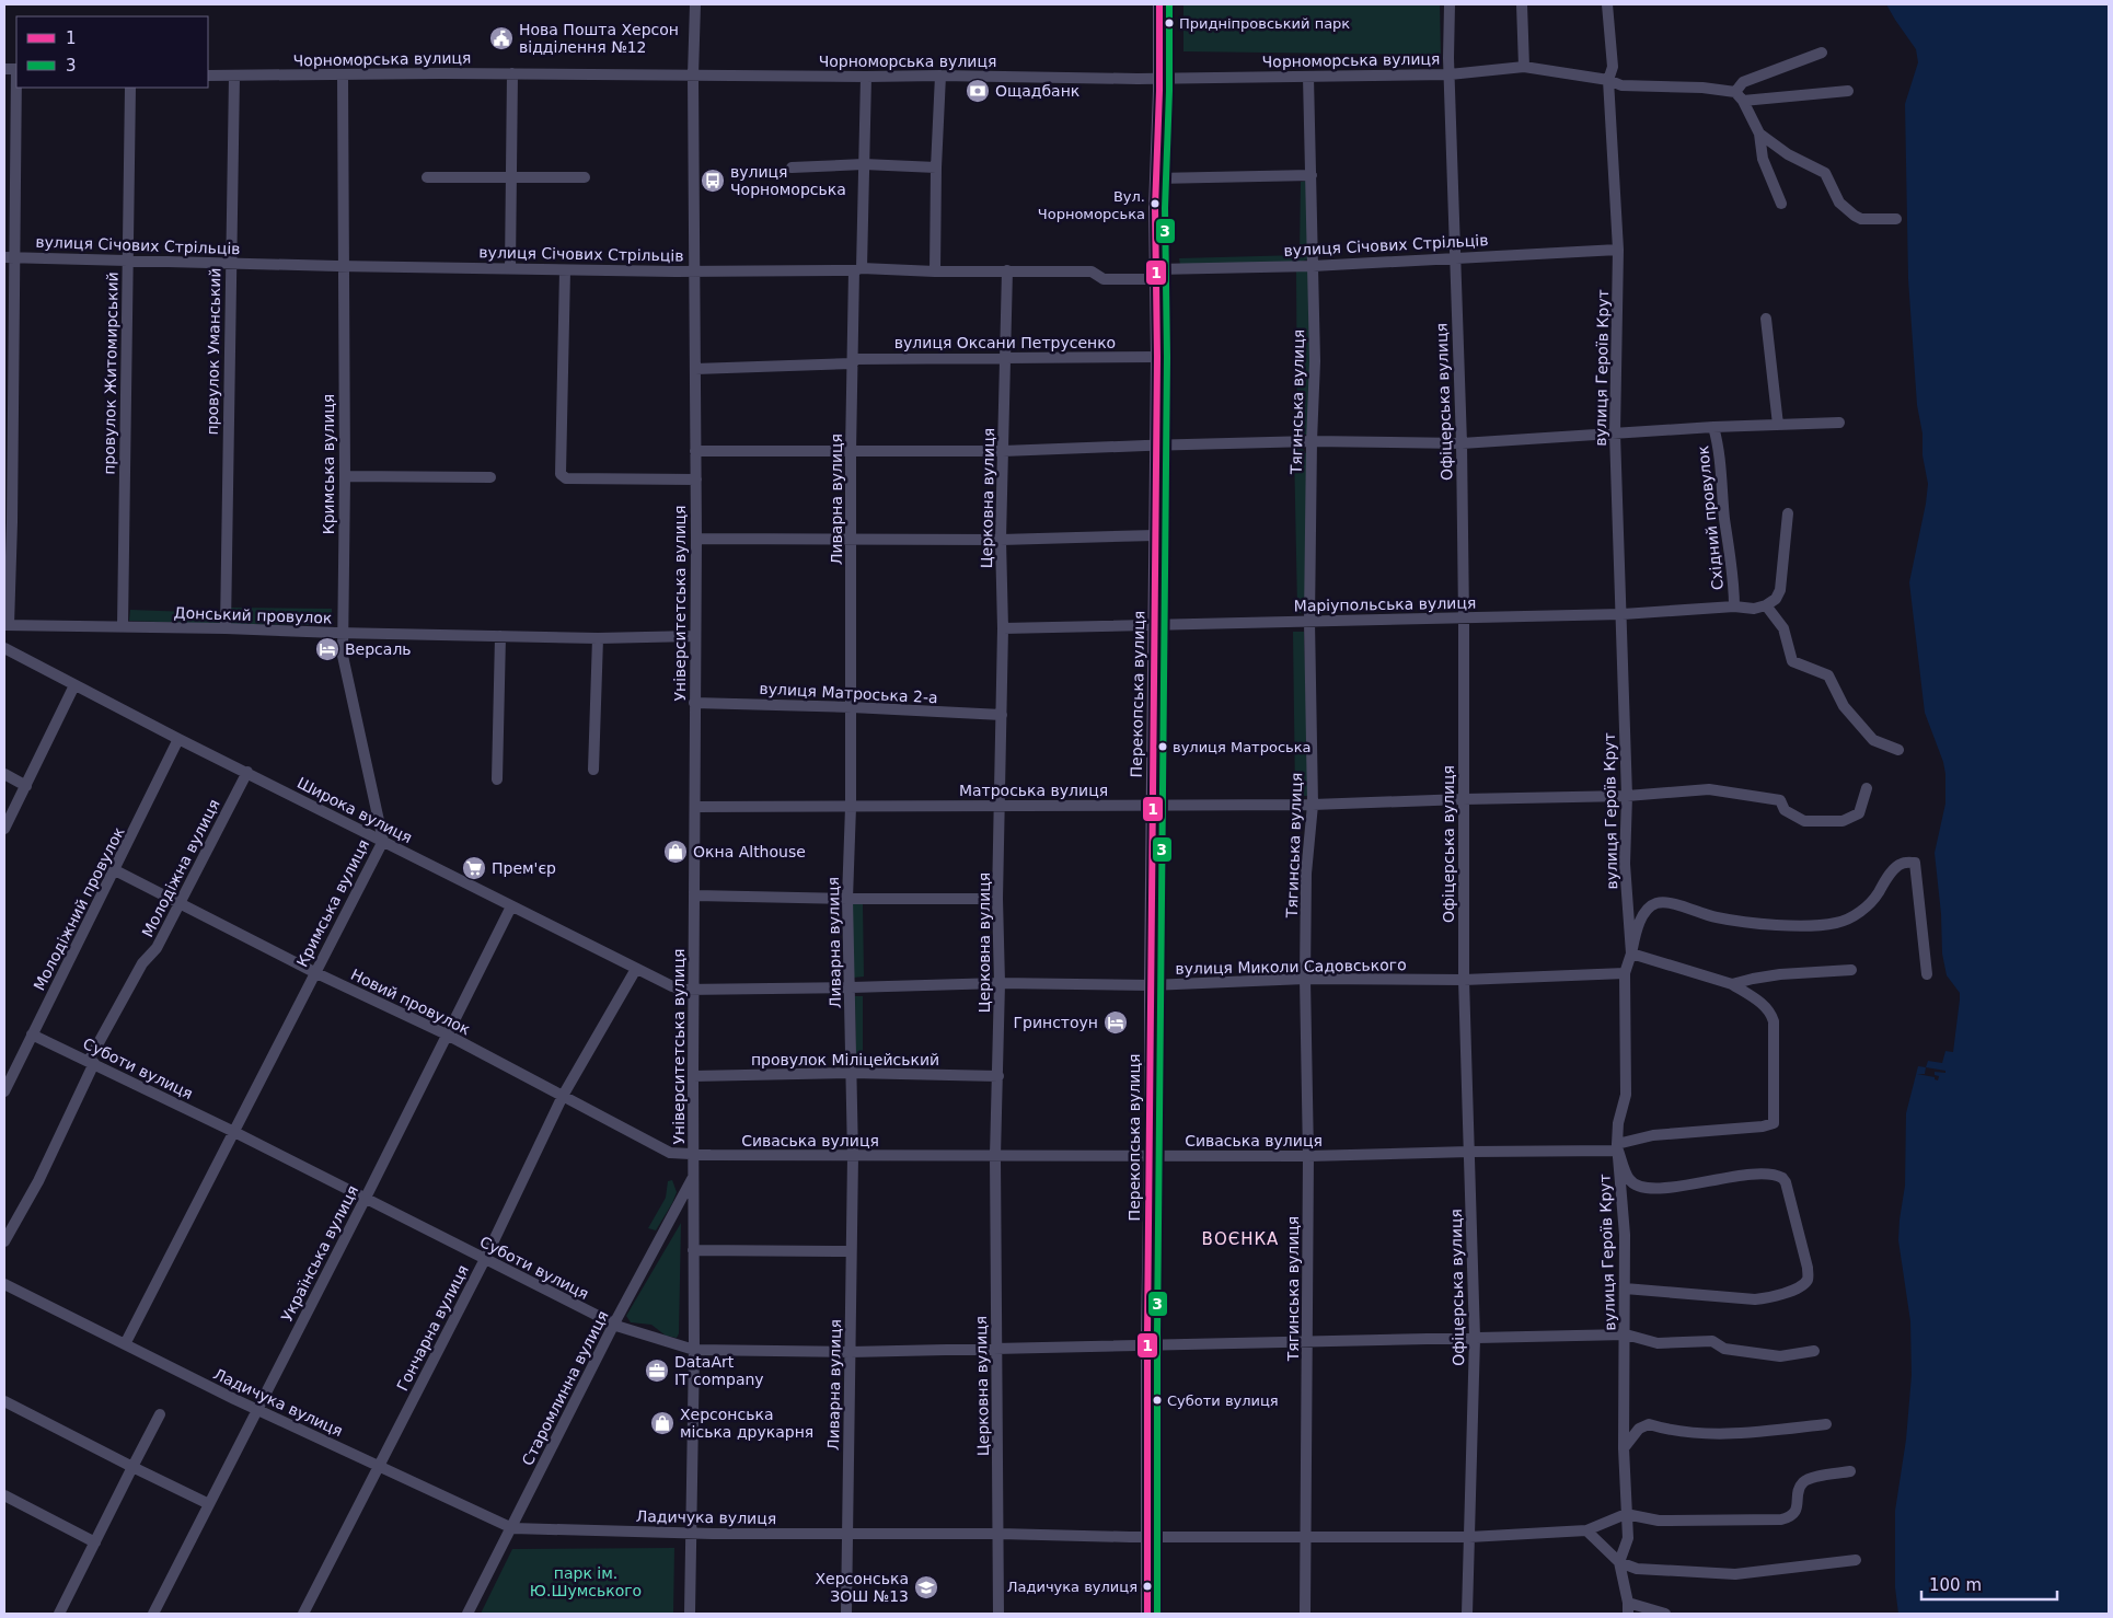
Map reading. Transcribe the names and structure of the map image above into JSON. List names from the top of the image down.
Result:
{
  "streets": {
    "main road": ["Перекопська вулиця"],
    "street": [
      "Чорноморська вулиця",
      "вулиця Січових Стрільців",
      "вулиця Оксани Петрусенко",
      "провулок Уманський",
      "вулиця Героїв Крут",
      "провулок Житомирський",
      "Тягинська вулиця",
      "Офіцерська вулиця",
      "Кримська вулиця",
      "Церковна вулиця",
      "Ливарна вулиця",
      "Східний провулок",
      "Університетська вулиця",
      "Маріупольська вулиця",
      "Донський провулок",
      "вулиця Матроська 2-а",
      "Матроська вулиця",
      "Широка вулиця",
      "Молодіжна вулиця",
      "Молодіжний провулок",
      "вулиця Миколи Садовського",
      "Новий провулок",
      "провулок Міліцейський",
      "Суботи вулиця",
      "Сиваська вулиця",
      "Українська вулиця",
      "Гончарна вулиця",
      "Старомлинна вулиця",
      "Ладичука вулиця"
    ]
  },
  "crossings": [
    ["Чорноморська вулиця", "провулок Уманський"],
    ["Чорноморська вулиця", "вулиця Героїв Крут"],
    ["Чорноморська вулиця", "Тягинська вулиця"],
    ["Чорноморська вулиця", "Офіцерська вулиця"],
    ["Чорноморська вулиця", "Кримська вулиця"],
    ["Чорноморська вулиця", "Ливарна вулиця"],
    ["Чорноморська вулиця", "Університетська вулиця"],
    ["Чорноморська вулиця", "Перекопська вулиця"],
    ["вулиця Січових Стрільців", "провулок Уманський"],
    ["вулиця Січових Стрільців", "вулиця Героїв Крут"],
    ["вулиця Січових Стрільців", "провулок Житомирський"],
    ["вулиця Січових Стрільців", "Тягинська вулиця"],
    ["вулиця Січових Стрільців", "Офіцерська вулиця"],
    ["вулиця Січових Стрільців", "Кримська вулиця"],
    ["вулиця Січових Стрільців", "Церковна вулиця"],
    ["вулиця Січових Стрільців", "Ливарна вулиця"],
    ["вулиця Січових Стрільців", "Університетська вулиця"],
    ["вулиця Січових Стрільців", "Перекопська вулиця"],
    ["вулиця Оксани Петрусенко", "Церковна вулиця"],
    ["вулиця Оксани Петрусенко", "Ливарна вулиця"],
    ["вулиця Оксани Петрусенко", "Університетська вулиця"],
    ["вулиця Оксани Петрусенко", "Перекопська вулиця"],
    ["провулок Уманський", "Донський провулок"],
    ["вулиця Героїв Крут", "Маріупольська вулиця"],
    ["вулиця Героїв Крут", "Матроська вулиця"],
    ["вулиця Героїв Крут", "вулиця Миколи Садовського"],
    ["вулиця Героїв Крут", "Суботи вулиця"],
    ["вулиця Героїв Крут", "Сиваська вулиця"],
    ["вулиця Героїв Крут", "Ладичука вулиця"],
    ["провулок Житомирський", "Донський провулок"],
    ["Тягинська вулиця", "Маріупольська вулиця"],
    ["Тягинська вулиця", "Матроська вулиця"],
    ["Тягинська вулиця", "вулиця Миколи Садовського"],
    ["Тягинська вулиця", "Суботи вулиця"],
    ["Тягинська вулиця", "Сиваська вулиця"],
    ["Тягинська вулиця", "Ладичука вулиця"],
    ["Офіцерська вулиця", "Маріупольська вулиця"],
    ["Офіцерська вулиця", "Матроська вулиця"],
    ["Офіцерська вулиця", "вулиця Миколи Садовського"],
    ["Офіцерська вулиця", "Суботи вулиця"],
    ["Офіцерська вулиця", "Сиваська вулиця"],
    ["Офіцерська вулиця", "Ладичука вулиця"],
    ["Кримська вулиця", "Донський провулок"],
    ["Кримська вулиця", "Широка вулиця"],
    ["Кримська вулиця", "Новий провулок"],
    ["Кримська вулиця", "Суботи вулиця"],
    ["Кримська вулиця", "Ладичука вулиця"],
    ["Церковна вулиця", "Маріупольська вулиця"],
    ["Церковна вулиця", "вулиця Матроська 2-а"],
    ["Церковна вулиця", "Матроська вулиця"],
    ["Церковна вулиця", "вулиця Миколи Садовського"],
    ["Церковна вулиця", "провулок Міліцейський"],
    ["Церковна вулиця", "Суботи вулиця"],
    ["Церковна вулиця", "Сиваська вулиця"],
    ["Церковна вулиця", "Ладичука вулиця"],
    ["Ливарна вулиця", "вулиця Матроська 2-а"],
    ["Ливарна вулиця", "Матроська вулиця"],
    ["Ливарна вулиця", "вулиця Миколи Садовського"],
    ["Ливарна вулиця", "провулок Міліцейський"],
    ["Ливарна вулиця", "Суботи вулиця"],
    ["Ливарна вулиця", "Сиваська вулиця"],
    ["Ливарна вулиця", "Ладичука вулиця"],
    ["Східний провулок", "Маріупольська вулиця"],
    ["Університетська вулиця", "Донський провулок"],
    ["Університетська вулиця", "вулиця Матроська 2-а"],
    ["Університетська вулиця", "Матроська вулиця"],
    ["Університетська вулиця", "Широка вулиця"],
    ["Університетська вулиця", "вулиця Миколи Садовського"],
    ["Університетська вулиця", "Новий провулок"],
    ["Університетська вулиця", "провулок Міліцейський"],
    ["Університетська вулиця", "Суботи вулиця"],
    ["Університетська вулиця", "Сиваська вулиця"],
    ["Університетська вулиця", "Старомлинна вулиця"],
    ["Університетська вулиця", "Ладичука вулиця"],
    ["Маріупольська вулиця", "Перекопська вулиця"],
    ["Перекопська вулиця", "Матроська вулиця"],
    ["Перекопська вулиця", "вулиця Миколи Садовського"],
    ["Перекопська вулиця", "Суботи вулиця"],
    ["Перекопська вулиця", "Сиваська вулиця"],
    ["Перекопська вулиця", "Ладичука вулиця"],
    ["Широка вулиця", "Молодіжна вулиця"],
    ["Широка вулиця", "Молодіжний провулок"],
    ["Широка вулиця", "вулиця Миколи Садовського"],
    ["Широка вулиця", "Українська вулиця"],
    ["Широка вулиця", "Гончарна вулиця"],
    ["Молодіжна вулиця", "Новий провулок"],
    ["Молодіжна вулиця", "Суботи вулиця"],
    ["Молодіжний провулок", "Новий провулок"],
    ["Молодіжний провулок", "Суботи вулиця"],
    ["Новий провулок", "Сиваська вулиця"],
    ["Новий провулок", "Українська вулиця"],
    ["Новий провулок", "Гончарна вулиця"],
    ["Суботи вулиця", "Українська вулиця"],
    ["Суботи вулиця", "Гончарна вулиця"],
    ["Суботи вулиця", "Старомлинна вулиця"],
    ["Українська вулиця", "Ладичука вулиця"],
    ["Гончарна вулиця", "Ладичука вулиця"],
    ["Старомлинна вулиця", "Ладичука вулиця"]
  ],
  "districts": ["ВОЄНКА"],
  "parks": ["парк ім. Ю.Шумського"],
  "places": {
    "other": [
      "Придніпровський парк",
      "Вул. Чорноморська",
      "вулиця Матроська",
      "Суботи вулиця",
      "Ладичука вулиця"
    ],
    "public building": ["Нова Пошта Херсон відділення №12"],
    "bank": ["Ощадбанк"],
    "bus stop": ["вулиця Чорноморська"],
    "hotel": ["Версаль", "Гринстоун"],
    "shop": ["Окна Althouse", "Херсонська міська друкарня"],
    "supermarket": ["Прем'єр"],
    "office": ["DataArt IT company"],
    "school or university": ["Херсонська ЗОШ №13"]
  },
  "lines": ["transit line 1", "transit line 3"],
  "legend": ["1", "3"],
  "scale_bar": "100 m"
}
